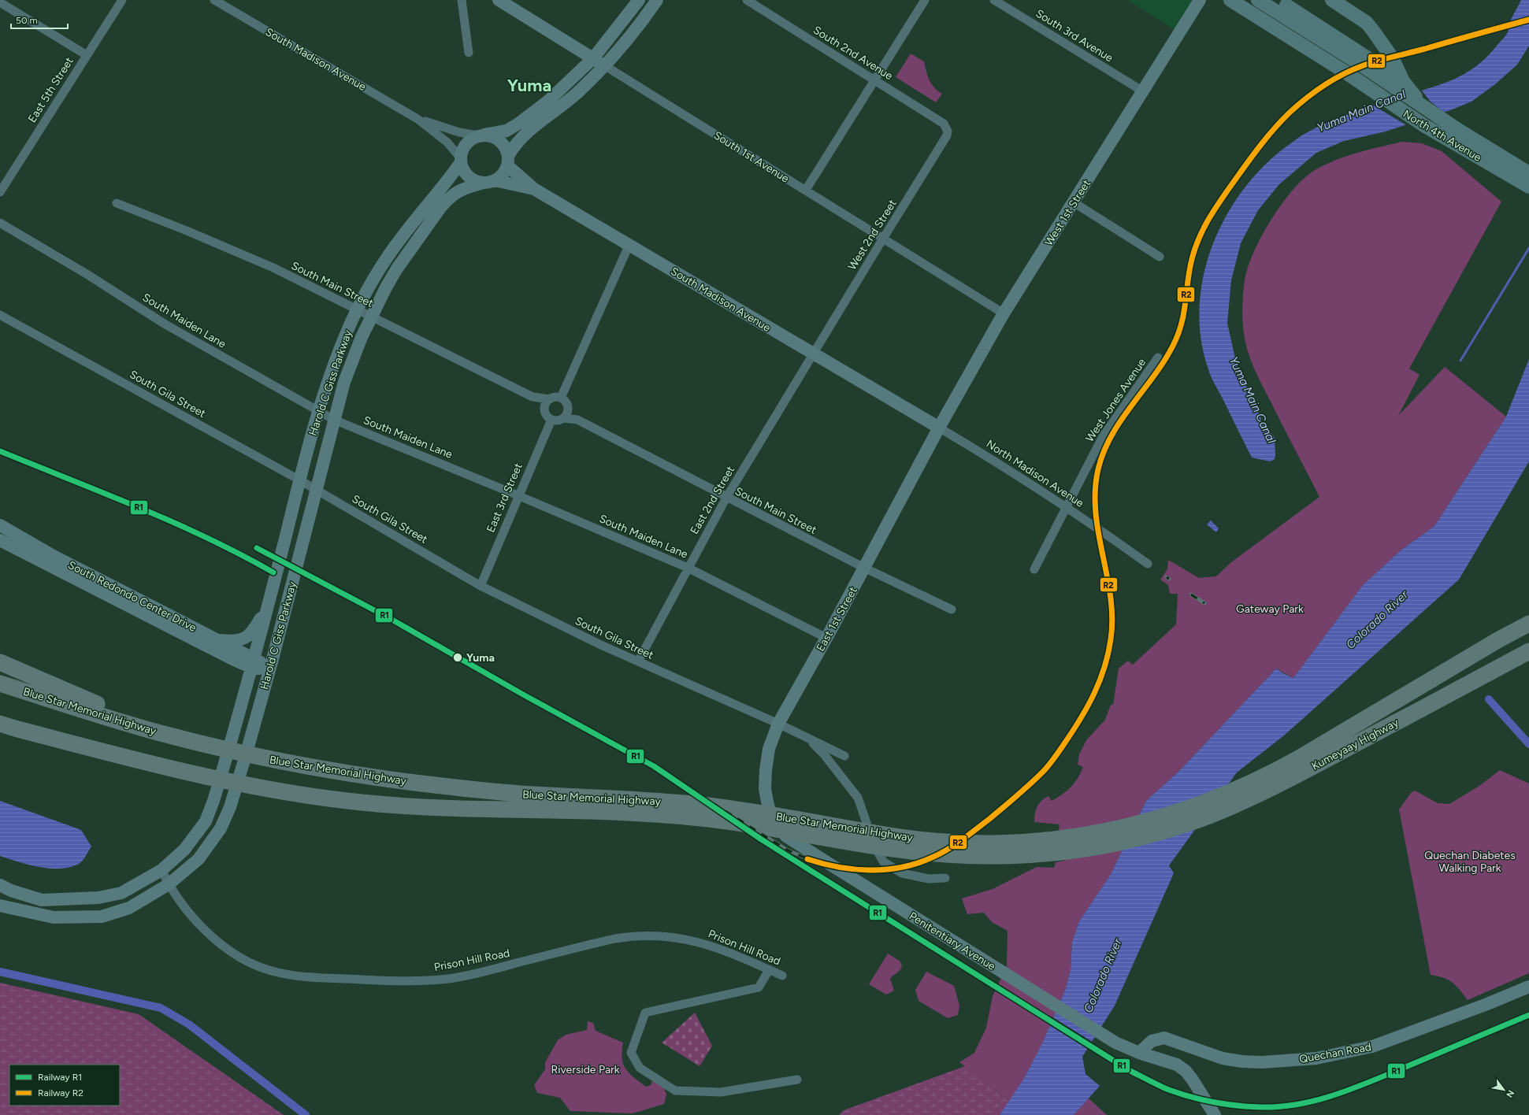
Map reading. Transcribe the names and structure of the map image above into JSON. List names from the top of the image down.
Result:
{
  "streets": {
    "highway": ["Blue Star Memorial Highway", "Kumeyaay Highway"],
    "main road": [
      "South Madison Avenue",
      "North 4th Avenue",
      "South 1st Avenue",
      "West 1st Street",
      "Harold C Giss Parkway",
      "South Redondo Center Drive",
      "East 1st Street",
      "Penitentiary Avenue",
      "Quechan Road"
    ],
    "street": [
      "South 3rd Avenue",
      "South 2nd Avenue",
      "East 5th Street",
      "West 2nd Street",
      "South Main Street",
      "South Maiden Lane",
      "South Gila Street",
      "West Jones Avenue",
      "North Madison Avenue",
      "East 3rd Street",
      "East 2nd Street",
      "Prison Hill Road"
    ]
  },
  "crossings": [
    ["South 3rd Avenue", "West 1st Street"],
    ["South 2nd Avenue", "West 2nd Street"],
    ["South Madison Avenue", "West 1st Street"],
    ["South Madison Avenue", "West 2nd Street"],
    ["South Madison Avenue", "Harold C Giss Parkway"],
    ["South Madison Avenue", "North Madison Avenue"],
    ["South Madison Avenue", "East 2nd Street"],
    ["South Madison Avenue", "East 1st Street"],
    ["South 1st Avenue", "West 1st Street"],
    ["South 1st Avenue", "West 2nd Street"],
    ["West 1st Street", "North Madison Avenue"],
    ["West 1st Street", "East 1st Street"],
    ["West 2nd Street", "East 2nd Street"],
    ["South Main Street", "Harold C Giss Parkway"],
    ["South Main Street", "East 3rd Street"],
    ["South Main Street", "East 2nd Street"],
    ["South Main Street", "East 1st Street"],
    ["South Maiden Lane", "Harold C Giss Parkway"],
    ["South Maiden Lane", "East 3rd Street"],
    ["South Maiden Lane", "East 2nd Street"],
    ["South Maiden Lane", "East 1st Street"],
    ["Harold C Giss Parkway", "South Gila Street"],
    ["Harold C Giss Parkway", "South Redondo Center Drive"],
    ["Harold C Giss Parkway", "Prison Hill Road"],
    ["South Gila Street", "East 3rd Street"],
    ["South Gila Street", "East 2nd Street"],
    ["South Gila Street", "East 1st Street"],
    ["West Jones Avenue", "North Madison Avenue"],
    ["North Madison Avenue", "East 1st Street"],
    ["East 1st Street", "Penitentiary Avenue"],
    ["Blue Star Memorial Highway", "Kumeyaay Highway"],
    ["Penitentiary Avenue", "Quechan Road"]
  ],
  "districts": ["Yuma"],
  "water": ["Yuma Main Canal", "Colorado River"],
  "parks": ["Gateway Park", "Quechan Diabetes Walking Park", "Riverside Park"],
  "places": ["Yuma"],
  "lines": ["rail line R2", "rail line R1"],
  "legend": ["Railway R1", "Railway R2"],
  "scale_bar": "50 m",
  "north": "bottom right"
}
